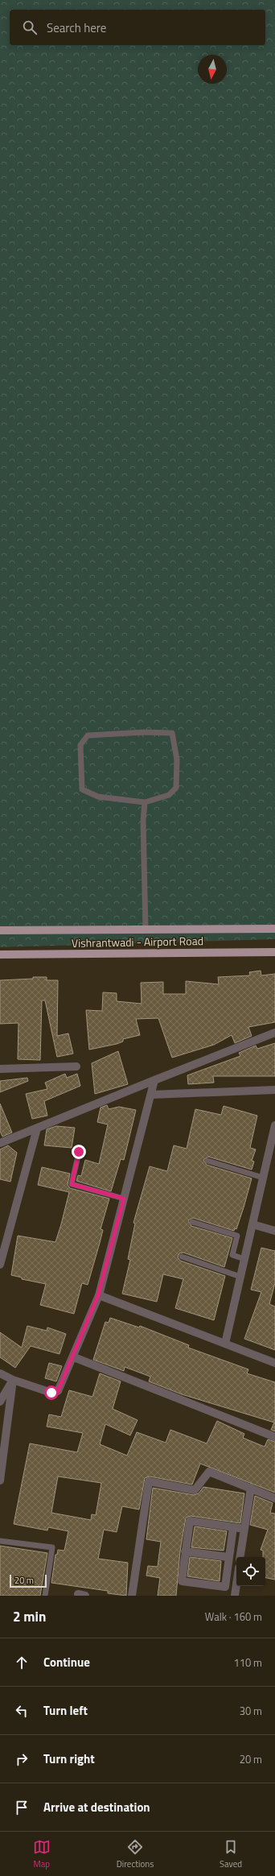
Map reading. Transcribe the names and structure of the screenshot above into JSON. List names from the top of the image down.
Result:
{
  "streets": {
    "main road": ["Vishrantwadi - Airport Road"]
  },
  "scale_bar": "20 m",
  "north": "bottom",
  "page": {
    "search": "Search here",
    "scale": "20 m",
    "heading": ["2 min", "Walk · 160 m"],
    "list": [
      ["Continue", "110 m"],
      ["Turn left", "30 m"],
      ["Turn right", "20 m"],
      "Arrive at destination"
    ],
    "nav": ["Map", "Directions", "Saved"]
  }
}
